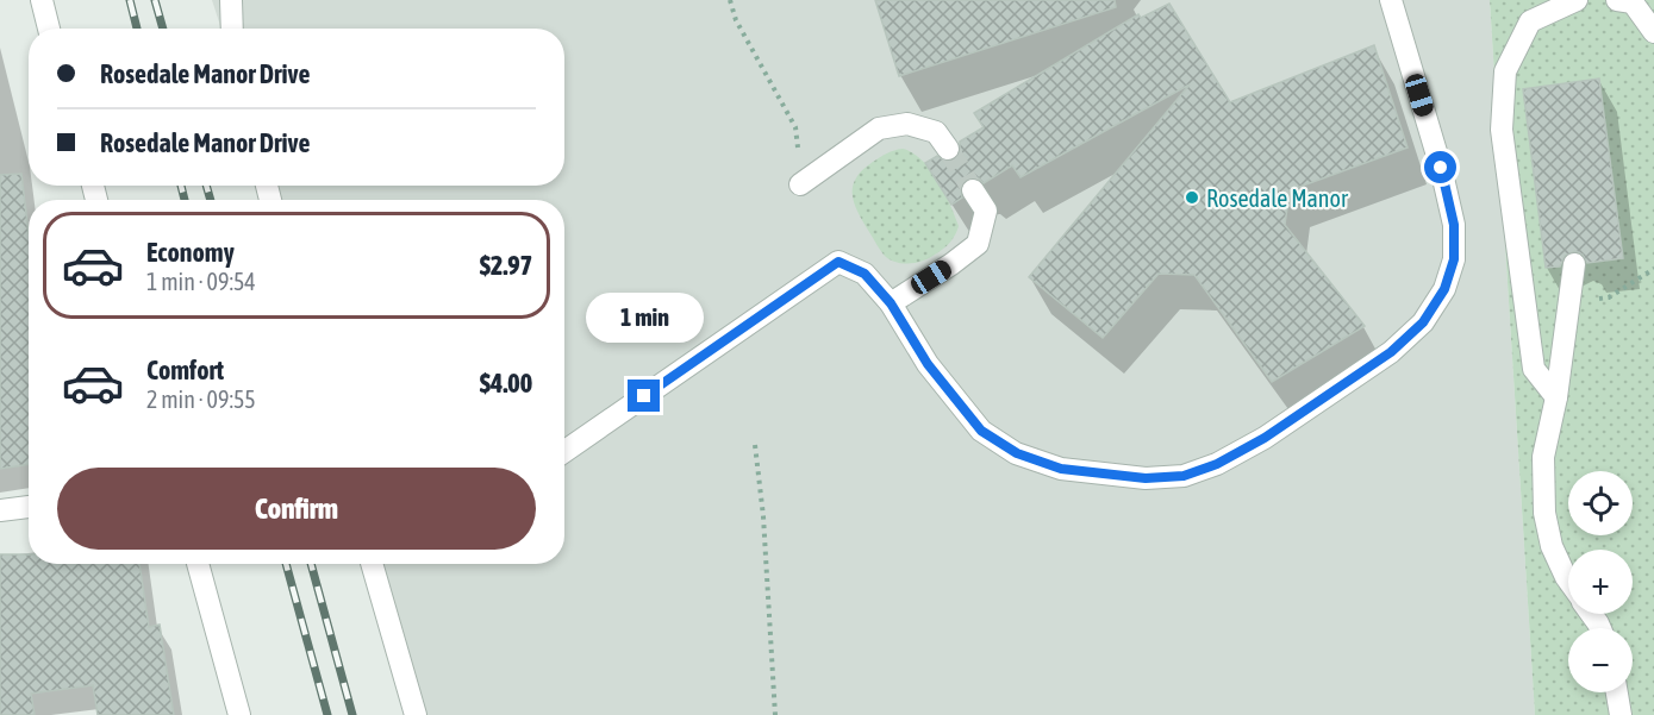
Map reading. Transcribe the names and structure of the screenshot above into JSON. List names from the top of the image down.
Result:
{
  "places": ["Rosedale Manor"],
  "page": {
    "banner": ["Rosedale Manor Drive", "Rosedale Manor Drive"],
    "list": [
      {
        "name": "Economy",
        "note": "1 min · 09:54",
        "value": "$2.97"
      },
      {
        "name": "Comfort",
        "note": "2 min · 09:55",
        "value": "$4.00"
      }
    ],
    "bubble": "1 min",
    "buttons": "Confirm",
    "map_buttons": ["+", "−"]
  }
}
